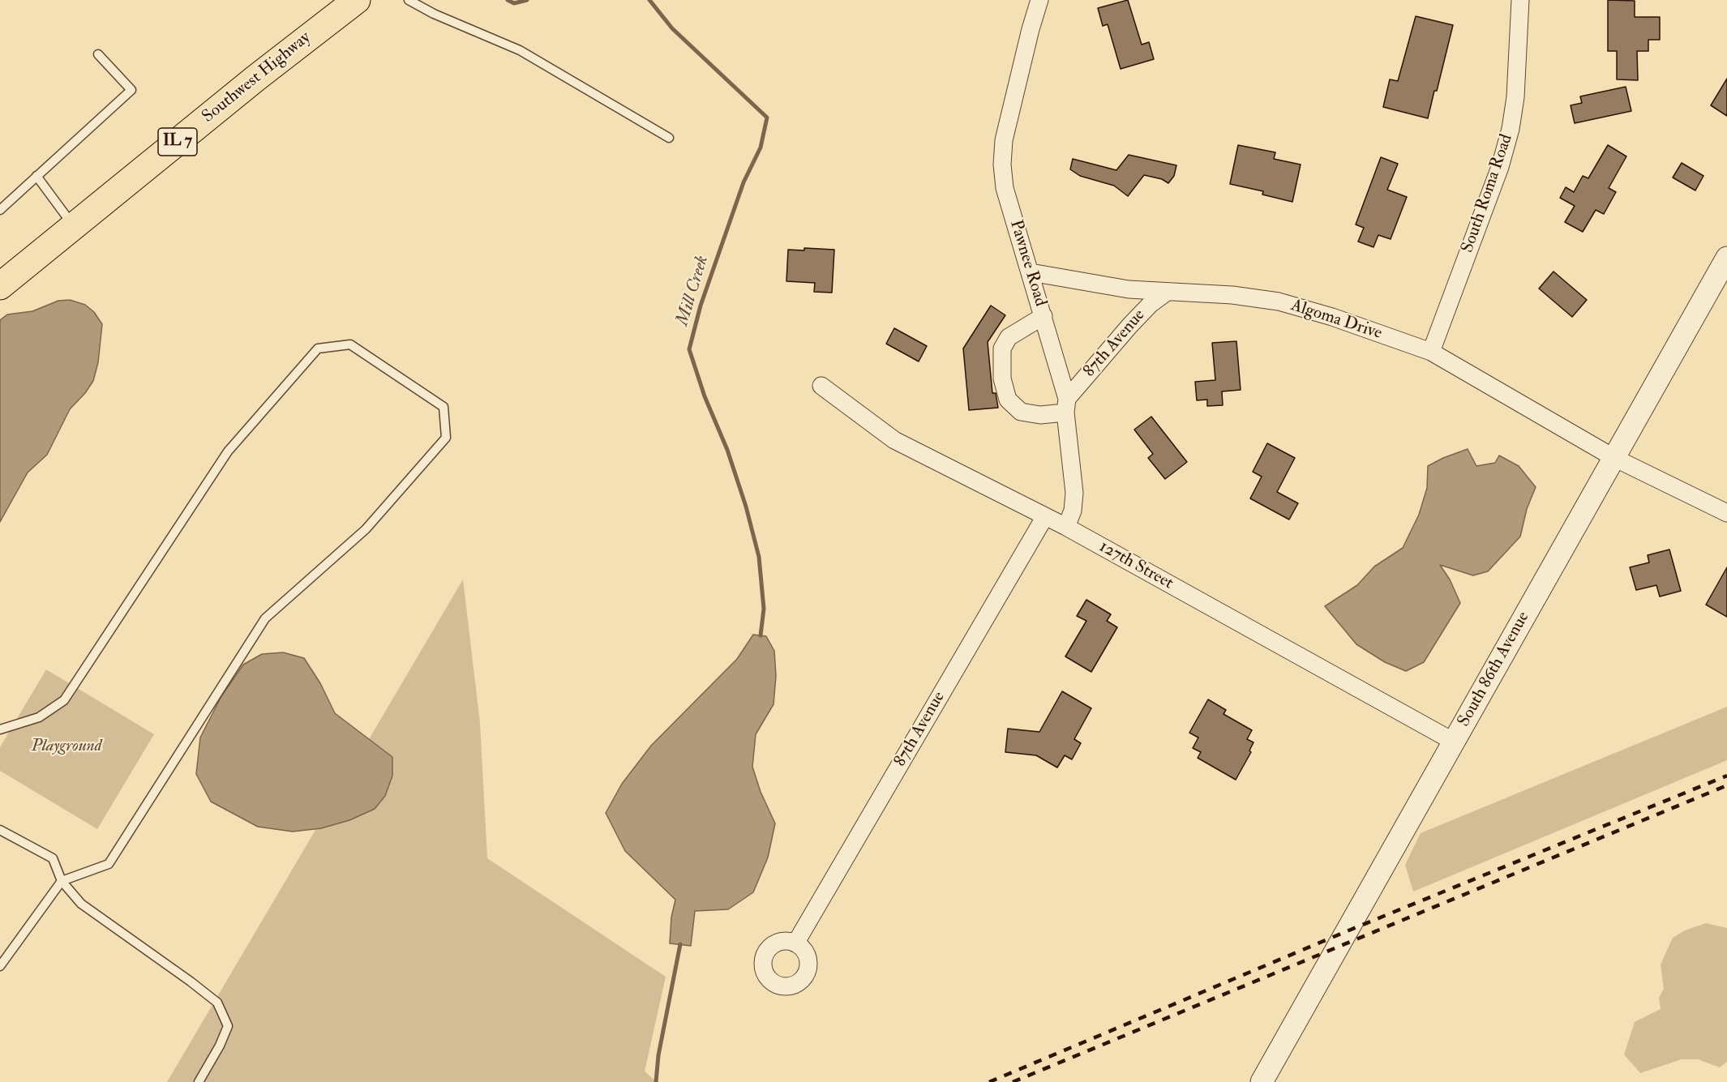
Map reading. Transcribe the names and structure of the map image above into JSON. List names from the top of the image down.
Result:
{
  "streets": {
    "main road": ["Southwest Highway", "IL 7"],
    "street": [
      "South Roma Road",
      "Pawnee Road",
      "Algoma Drive",
      "87th Avenue",
      "127th Street",
      "South 86th Avenue"
    ]
  },
  "crossings": [
    ["South Roma Road", "Algoma Drive"],
    ["Pawnee Road", "Algoma Drive"],
    ["Pawnee Road", "87th Avenue"],
    ["Pawnee Road", "127th Street"],
    ["Algoma Drive", "87th Avenue"],
    ["Algoma Drive", "South 86th Avenue"],
    ["87th Avenue", "127th Street"],
    ["127th Street", "South 86th Avenue"]
  ],
  "water": ["Mill Creek"],
  "parks": ["Playground"]
}
